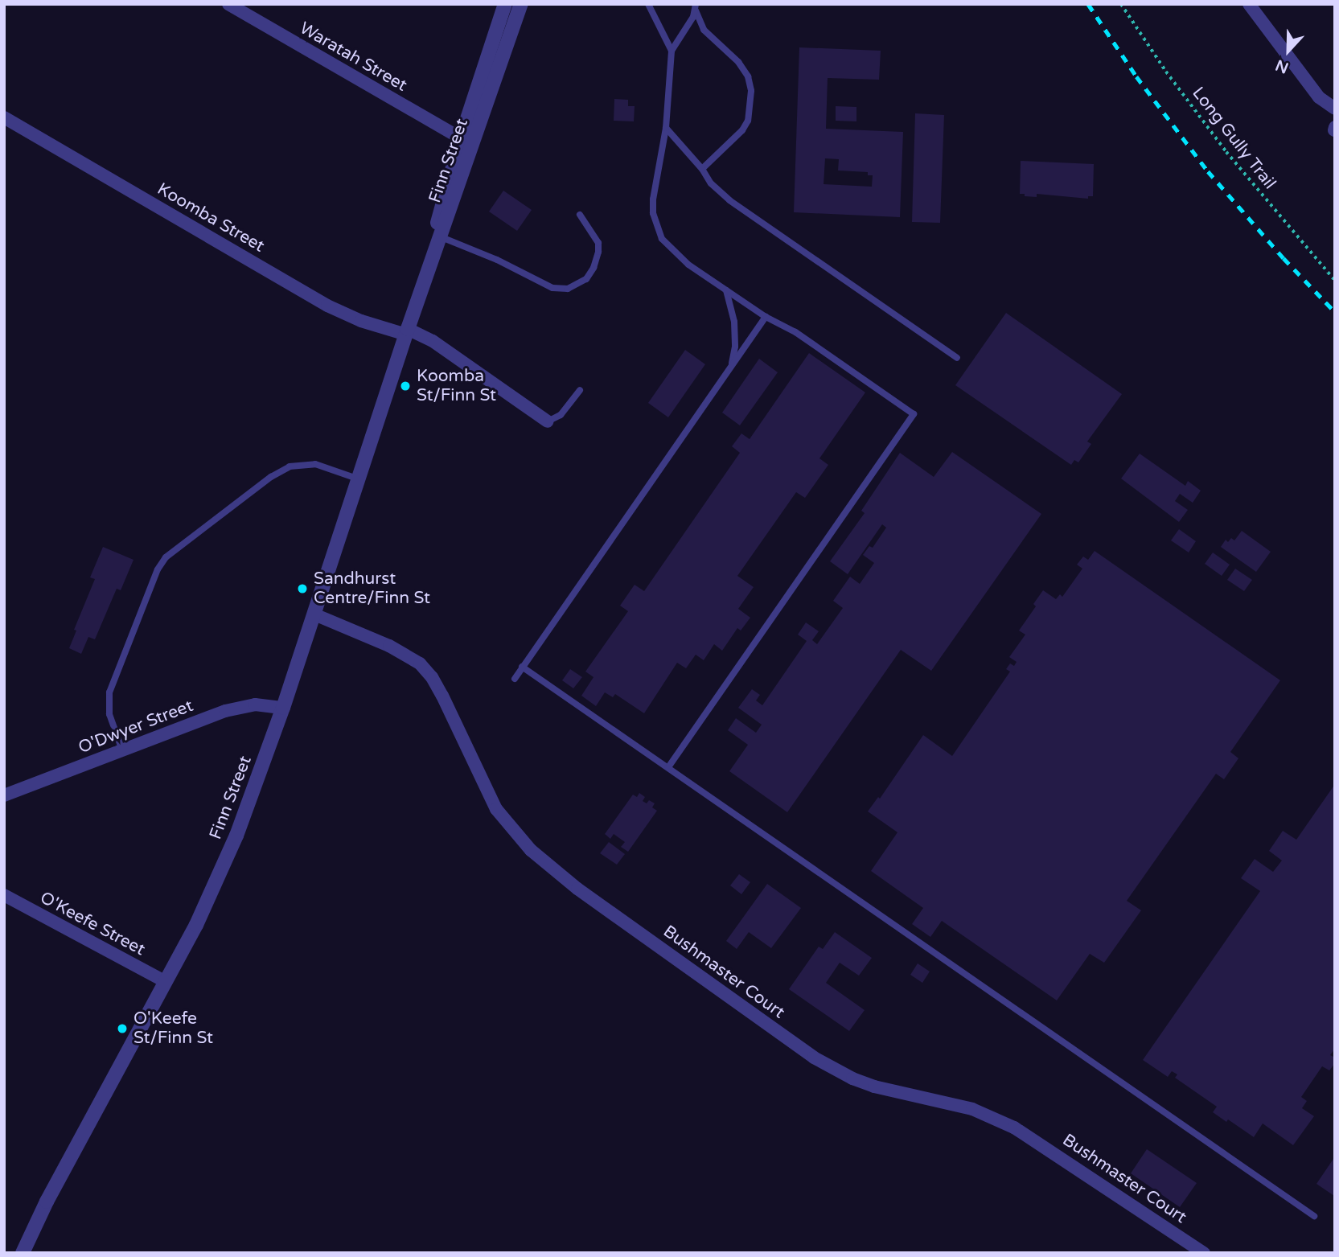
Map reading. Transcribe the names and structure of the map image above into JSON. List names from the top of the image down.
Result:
{
  "streets": {
    "street": [
      "Waratah Street",
      "Finn Street",
      "Koomba Street",
      "O'Dwyer Street",
      "O'Keefe Street",
      "Bushmaster Court"
    ],
    "path": ["Long Gully Trail"]
  },
  "crossings": [
    ["Waratah Street", "Finn Street"],
    ["Finn Street", "Koomba Street"],
    ["Finn Street", "O'Dwyer Street"],
    ["Finn Street", "O'Keefe Street"],
    ["Finn Street", "Bushmaster Court"]
  ],
  "places": ["Koomba St/Finn St", "Sandhurst Centre/Finn St", "O'Keefe St/Finn St"],
  "north": "bottom"
}
